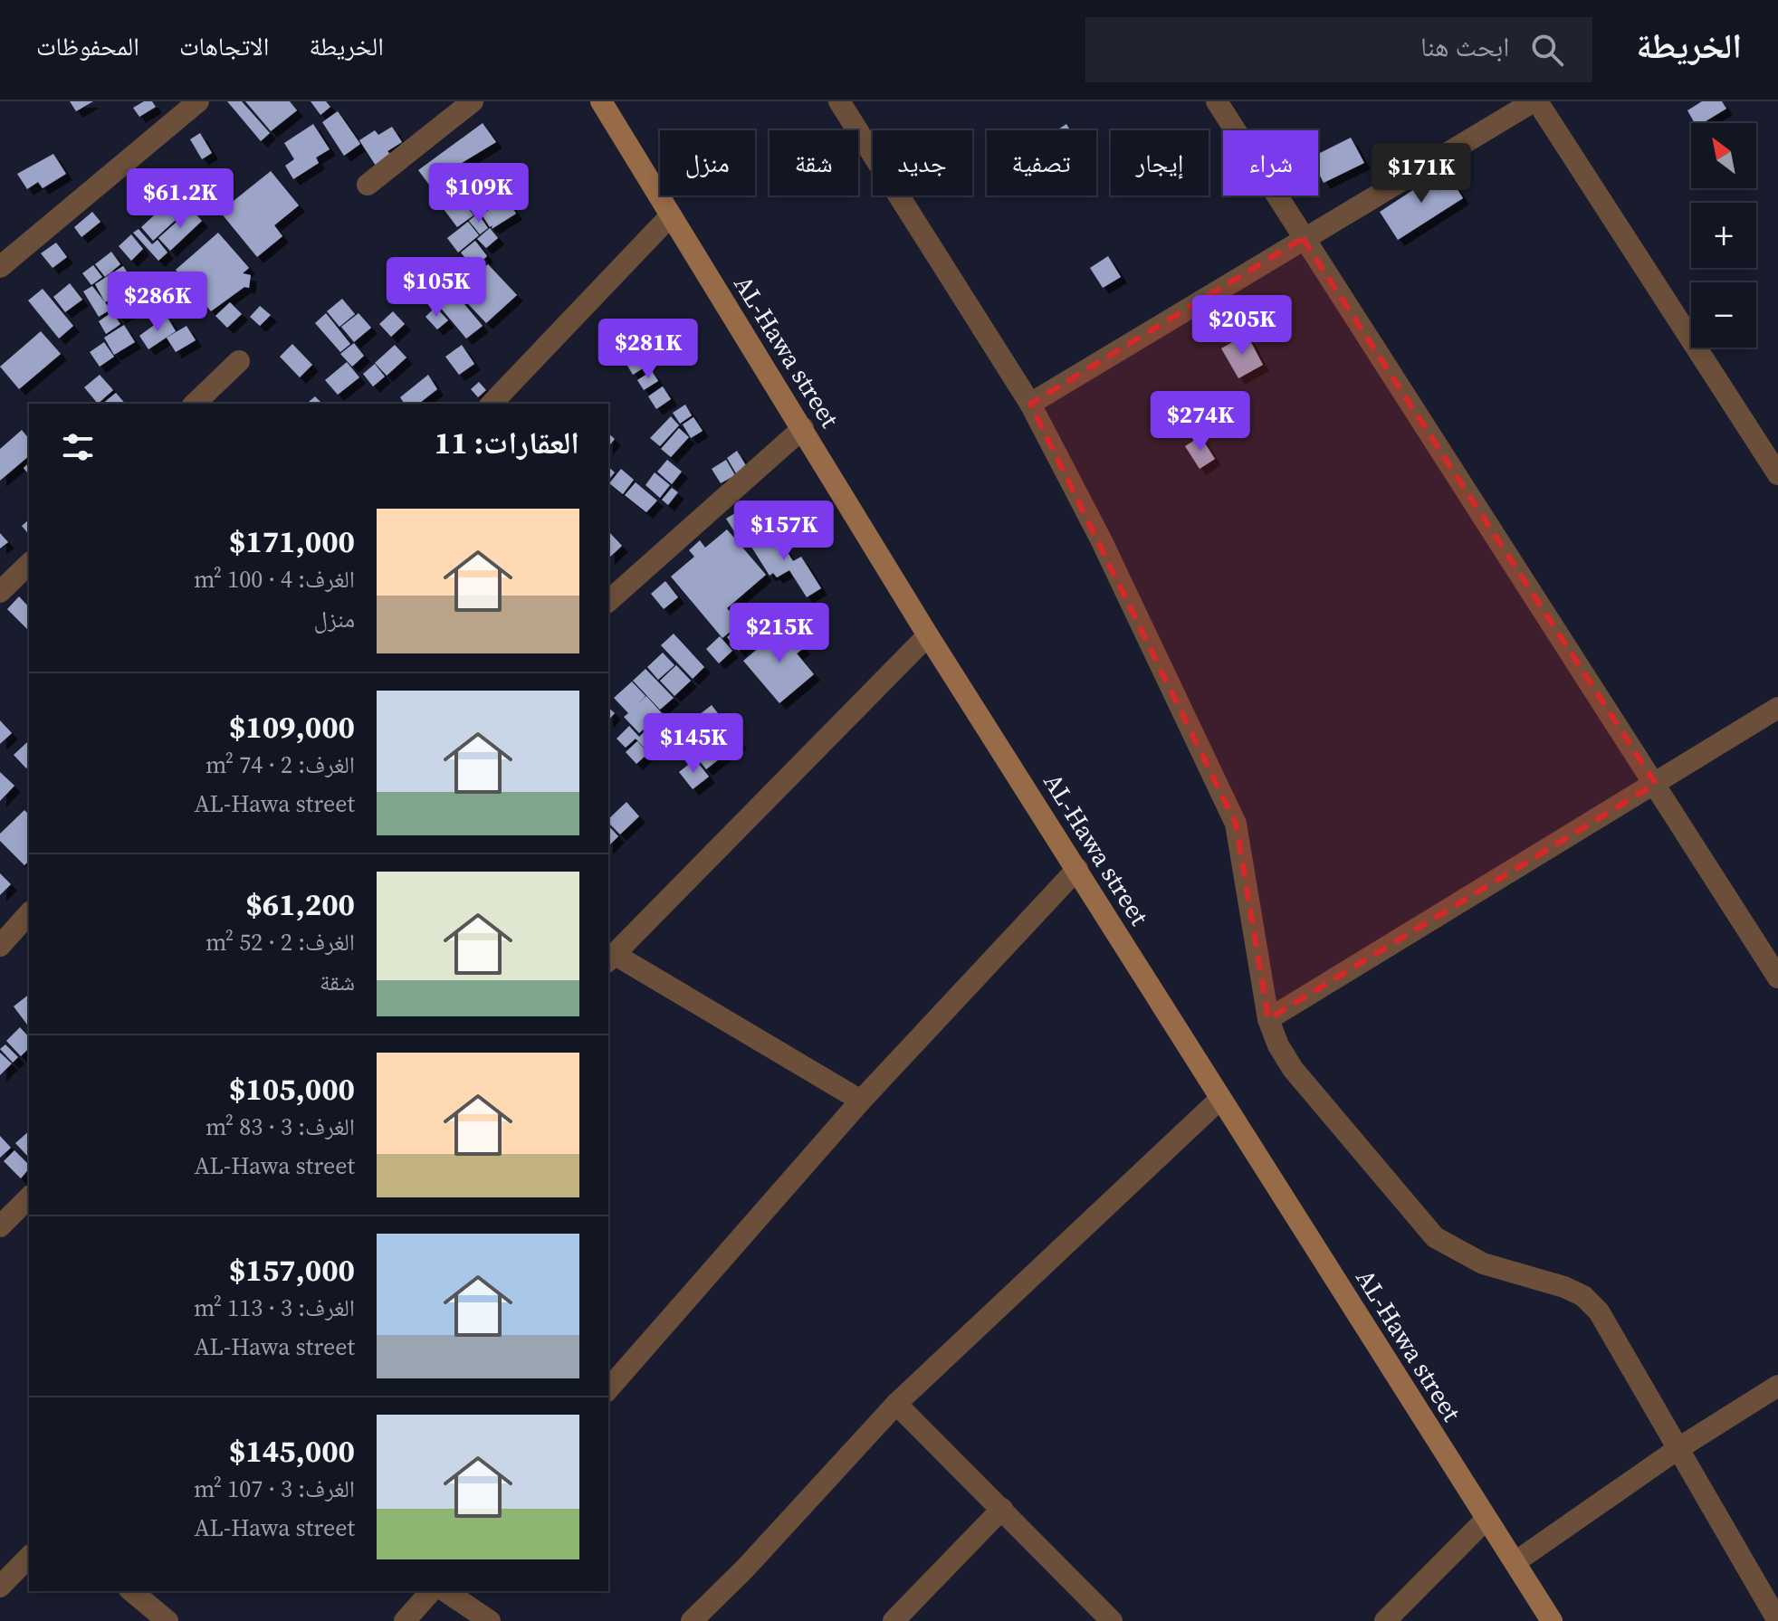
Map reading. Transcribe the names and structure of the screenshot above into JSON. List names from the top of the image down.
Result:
{
  "streets": {
    "street": ["AL-Hawa street"]
  },
  "north": "top left",
  "page": {
    "header": "الخريطة",
    "search": "ابحث هنا",
    "nav": ["الخريطة", "الاتجاهات", "المحفوظات"],
    "map_buttons": ["+", "−"],
    "chip": [
      "شراء",
      "إيجار",
      "تصفية",
      "جديد",
      "شقة",
      "منزل"
    ],
    "price": [
      "$171K",
      "$109K",
      "$61.2K",
      "$105K",
      "$286K",
      "$205K",
      "$281K",
      "$274K",
      "$157K",
      "$215K",
      "$145K"
    ],
    "heading": "العقارات: 11",
    "list": [
      {
        "name": "$171,000",
        "note": "الغرف: 4 · 100 m² · منزل"
      },
      {
        "name": "$109,000",
        "note": "الغرف: 2 · 74 m² · AL-Hawa street"
      },
      {
        "name": "$61,200",
        "note": "الغرف: 2 · 52 m² · شقة"
      },
      {
        "name": "$105,000",
        "note": "الغرف: 3 · 83 m² · AL-Hawa street"
      },
      {
        "name": "$157,000",
        "note": "الغرف: 3 · 113 m² · AL-Hawa street"
      },
      {
        "name": "$145,000",
        "note": "الغرف: 3 · 107 m² · AL-Hawa street"
      }
    ]
  }
}
